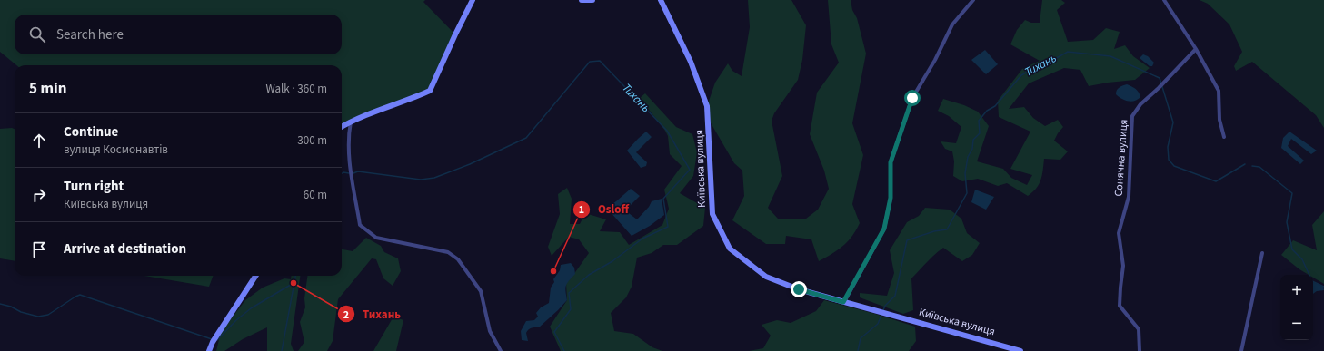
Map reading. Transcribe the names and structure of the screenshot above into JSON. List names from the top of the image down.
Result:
{
  "streets": {
    "main road": ["Київська вулиця"],
    "street": ["Сонячна вулиця"]
  },
  "water": ["Тихань"],
  "places": ["Osloff", "Тихань"],
  "page": {
    "search": "Search here",
    "heading": ["5 min", "Walk · 360 m"],
    "list": [
      ["Continue", "вулиця Космонавтів", "300 m"],
      ["Turn right", "Київська вулиця", "60 m"],
      "Arrive at destination"
    ],
    "map_buttons": ["+", "−"]
  }
}
